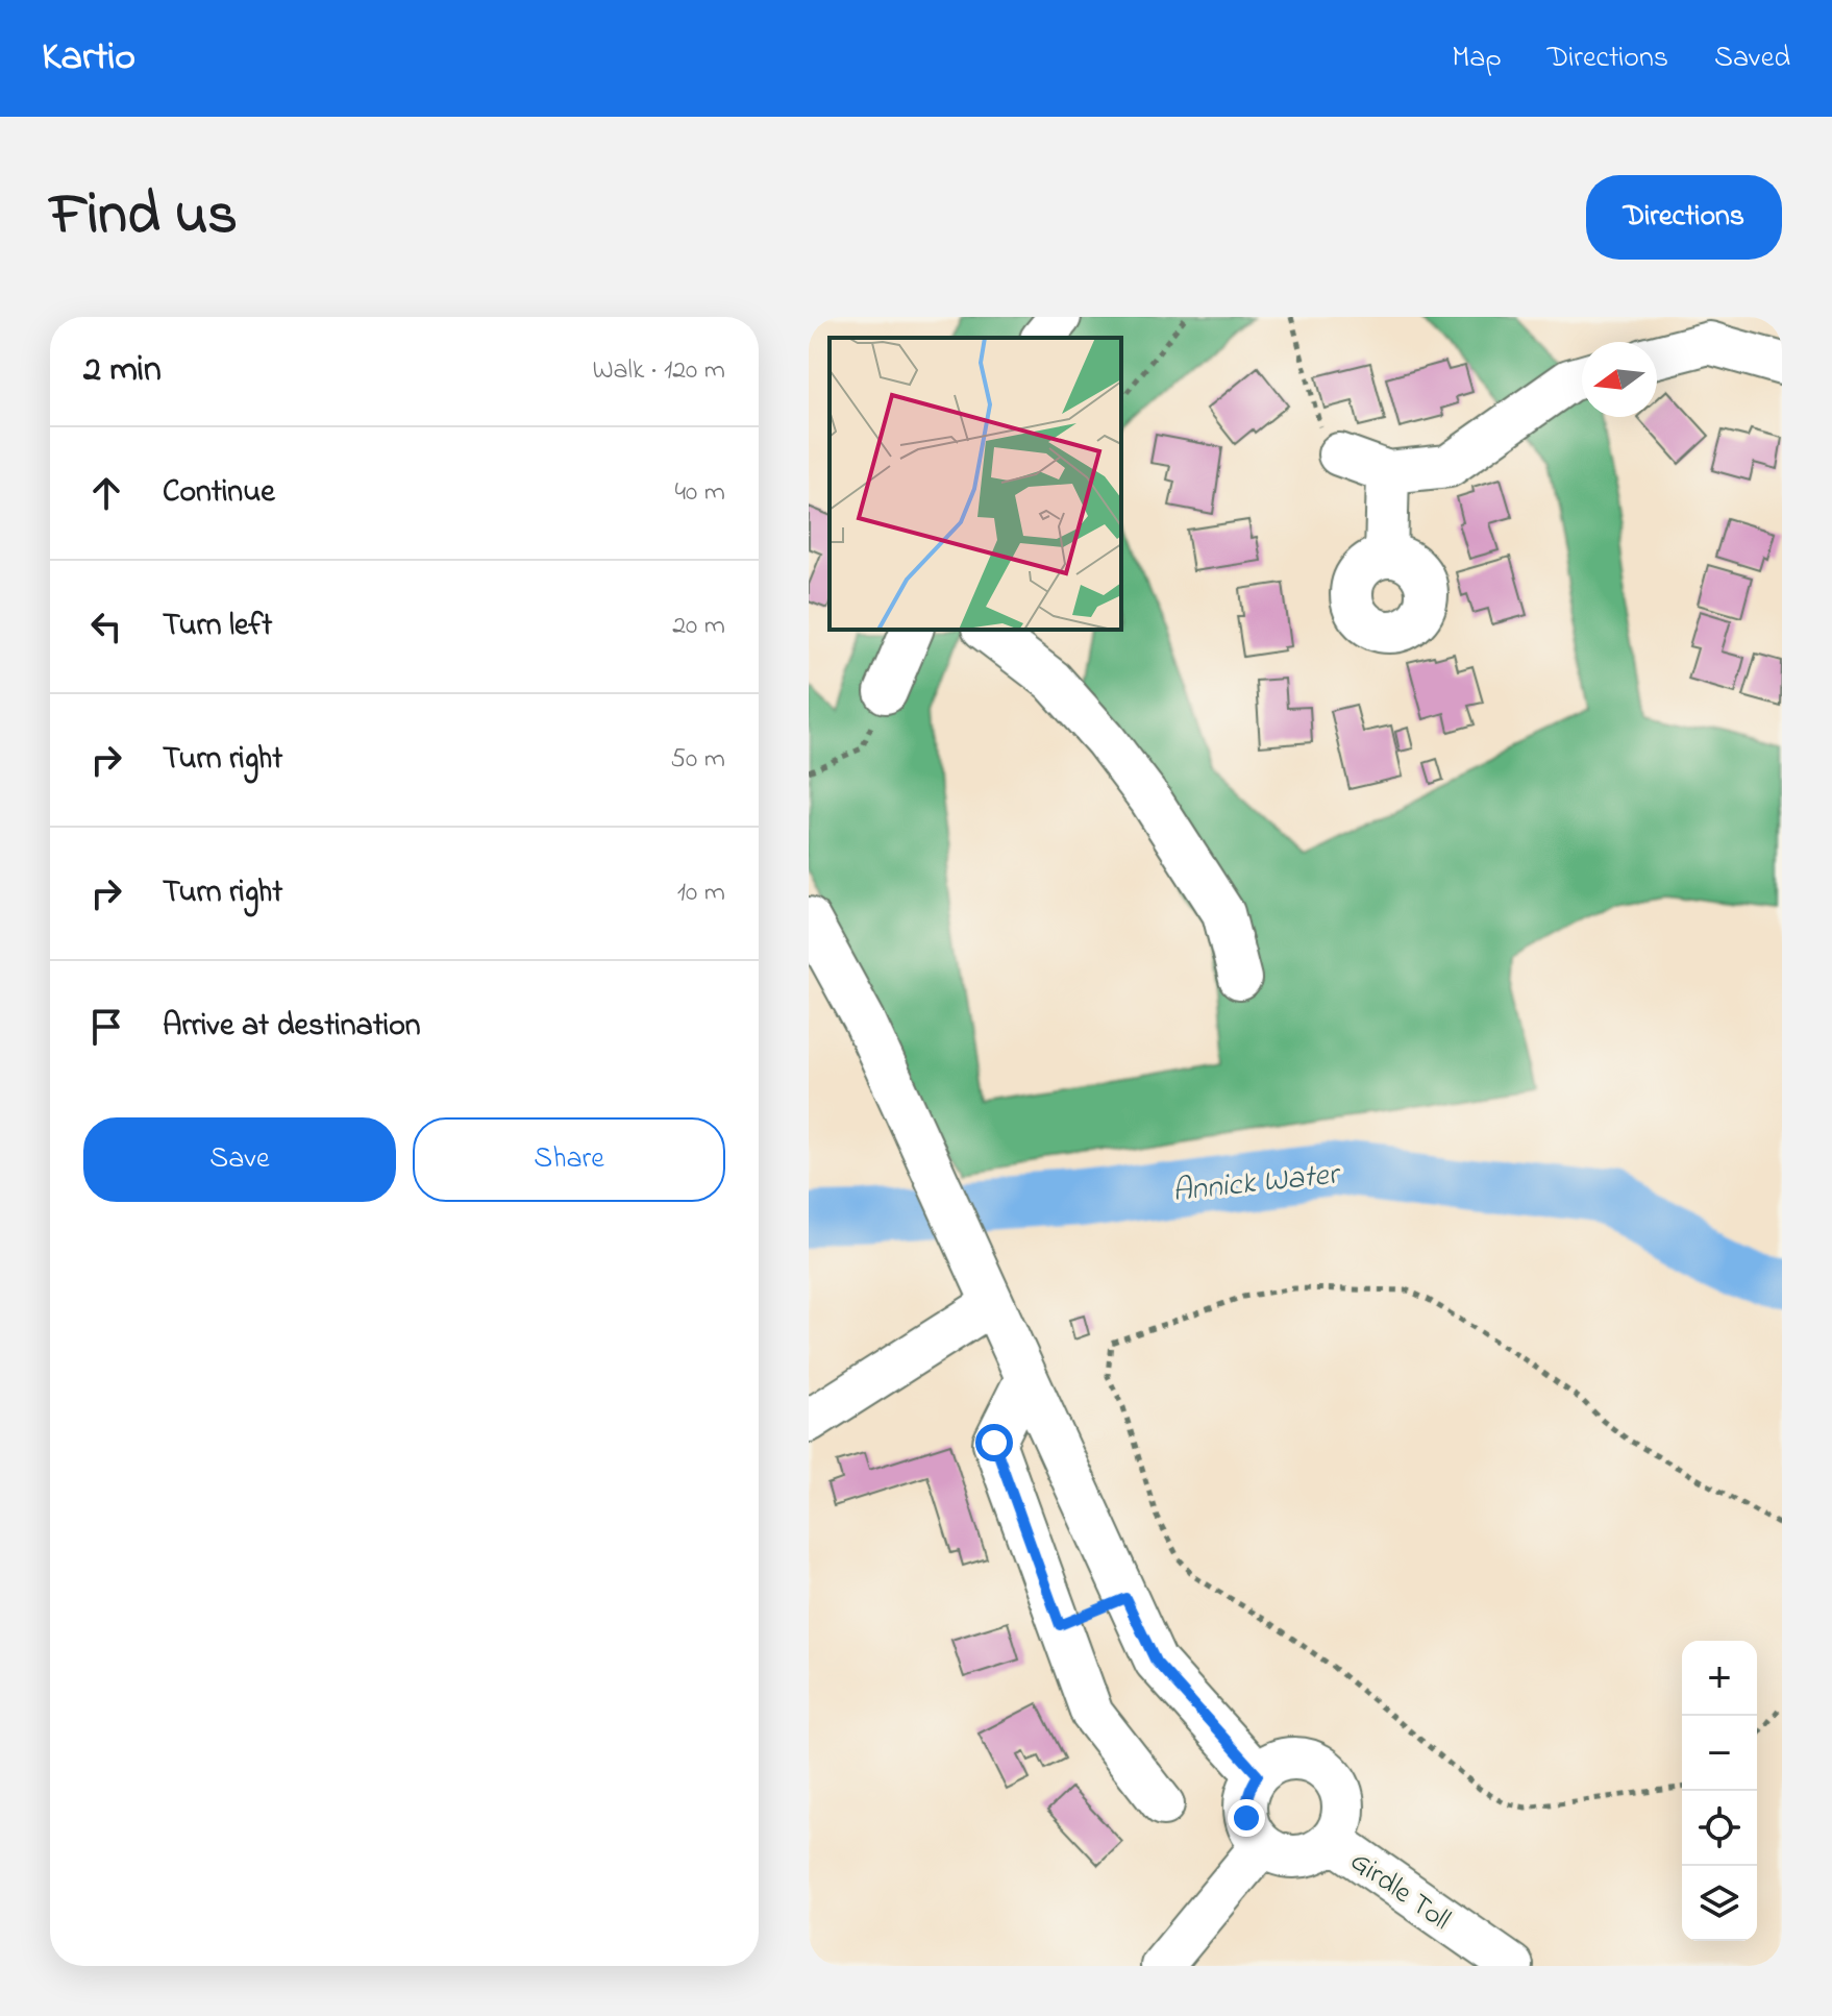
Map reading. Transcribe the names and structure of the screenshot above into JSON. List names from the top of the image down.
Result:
{
  "streets": {
    "street": ["Girdle Toll"]
  },
  "water": ["Annick Water"],
  "north": "left",
  "page": {
    "header": "Kartio",
    "nav": ["Map", "Directions", "Saved"],
    "title": "Find us",
    "buttons": [
      "Directions",
      ["Save", "Share"]
    ],
    "heading": ["2 min", "Walk · 120 m"],
    "list": [
      ["Continue", "40 m"],
      ["Turn left", "20 m"],
      ["Turn right", "50 m"],
      ["Turn right", "10 m"],
      "Arrive at destination"
    ],
    "map_buttons": ["+", "−"]
  }
}
